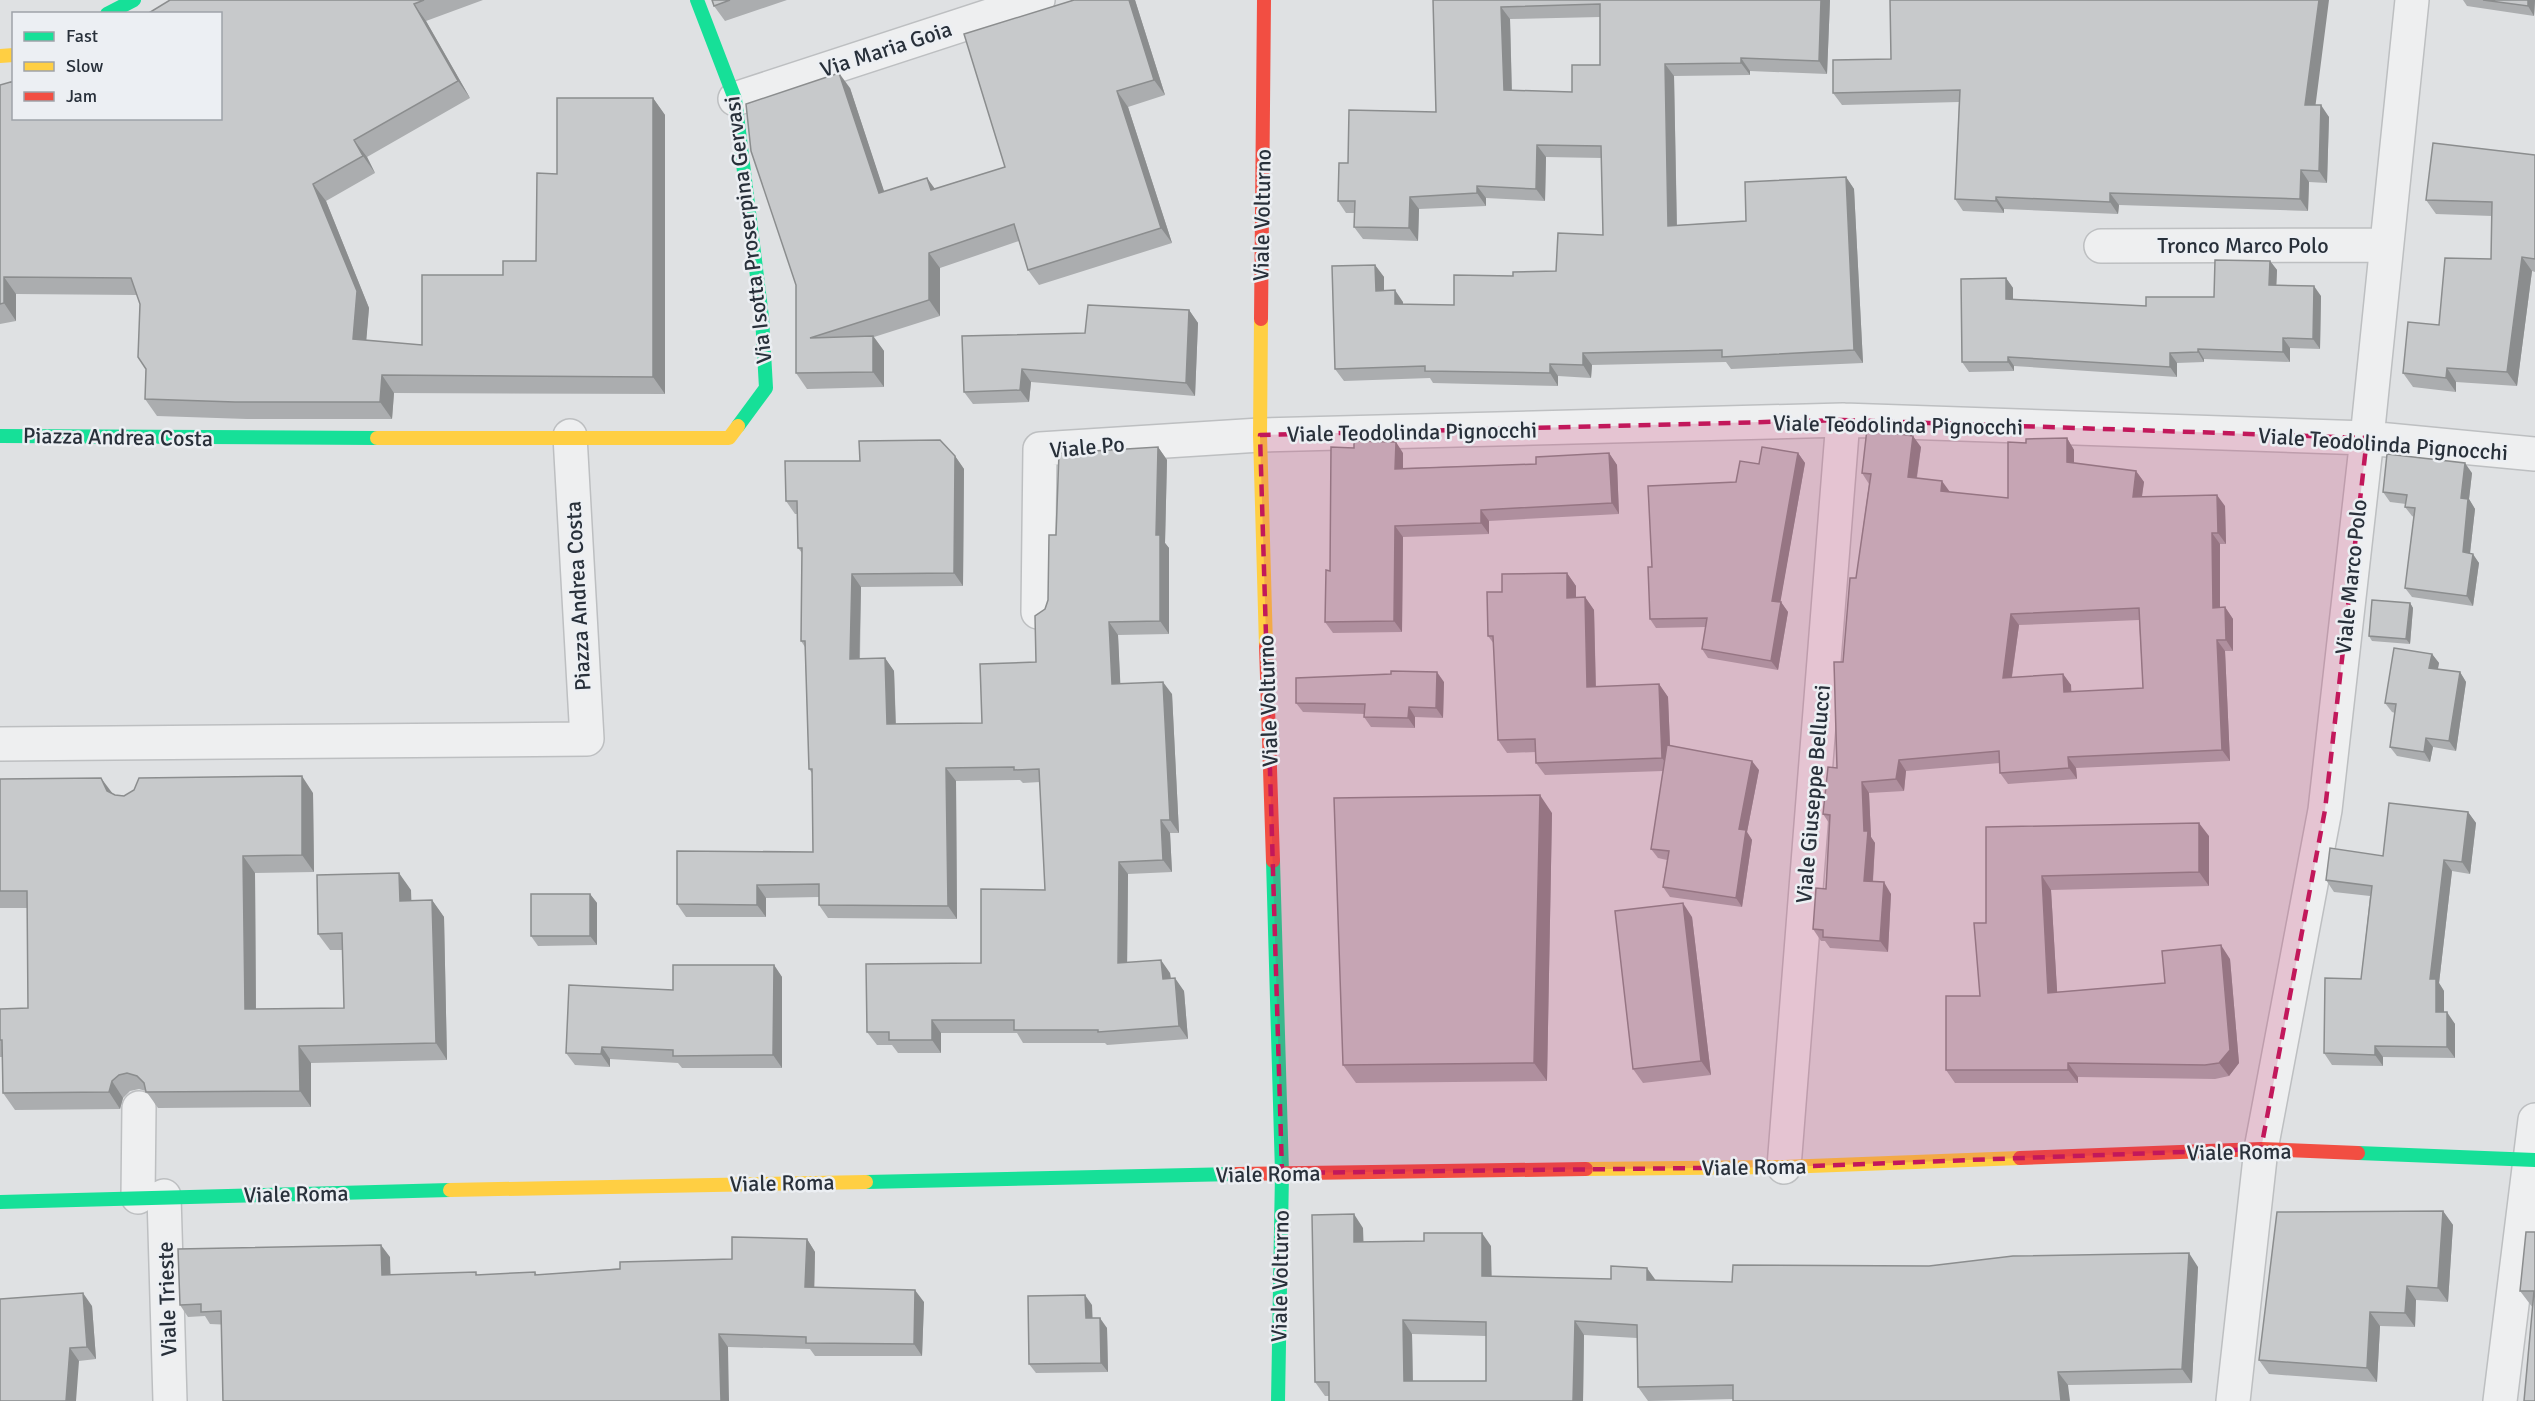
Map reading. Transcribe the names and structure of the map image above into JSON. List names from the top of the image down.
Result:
{
  "streets": {
    "street": [
      "Via Maria Goia",
      "Viale Volturno",
      "Via Isotta Proserpina Gervasi",
      "Tronco Marco Polo",
      "Viale Teodolinda Pignocchi",
      "Piazza Andrea Costa",
      "Viale Po",
      "Viale Marco Polo",
      "Viale Giuseppe Bellucci",
      "Viale Roma",
      "Viale Trieste"
    ]
  },
  "crossings": [
    ["Via Maria Goia", "Via Isotta Proserpina Gervasi"],
    ["Viale Volturno", "Viale Teodolinda Pignocchi"],
    ["Viale Volturno", "Viale Po"],
    ["Viale Volturno", "Viale Roma"],
    ["Via Isotta Proserpina Gervasi", "Piazza Andrea Costa"],
    ["Tronco Marco Polo", "Viale Marco Polo"],
    ["Viale Teodolinda Pignocchi", "Viale Po"],
    ["Viale Teodolinda Pignocchi", "Viale Marco Polo"],
    ["Viale Teodolinda Pignocchi", "Viale Giuseppe Bellucci"],
    ["Viale Marco Polo", "Viale Roma"],
    ["Viale Giuseppe Bellucci", "Viale Roma"],
    ["Viale Roma", "Viale Trieste"]
  ],
  "legend": ["Fast", "Slow", "Jam"]
}
